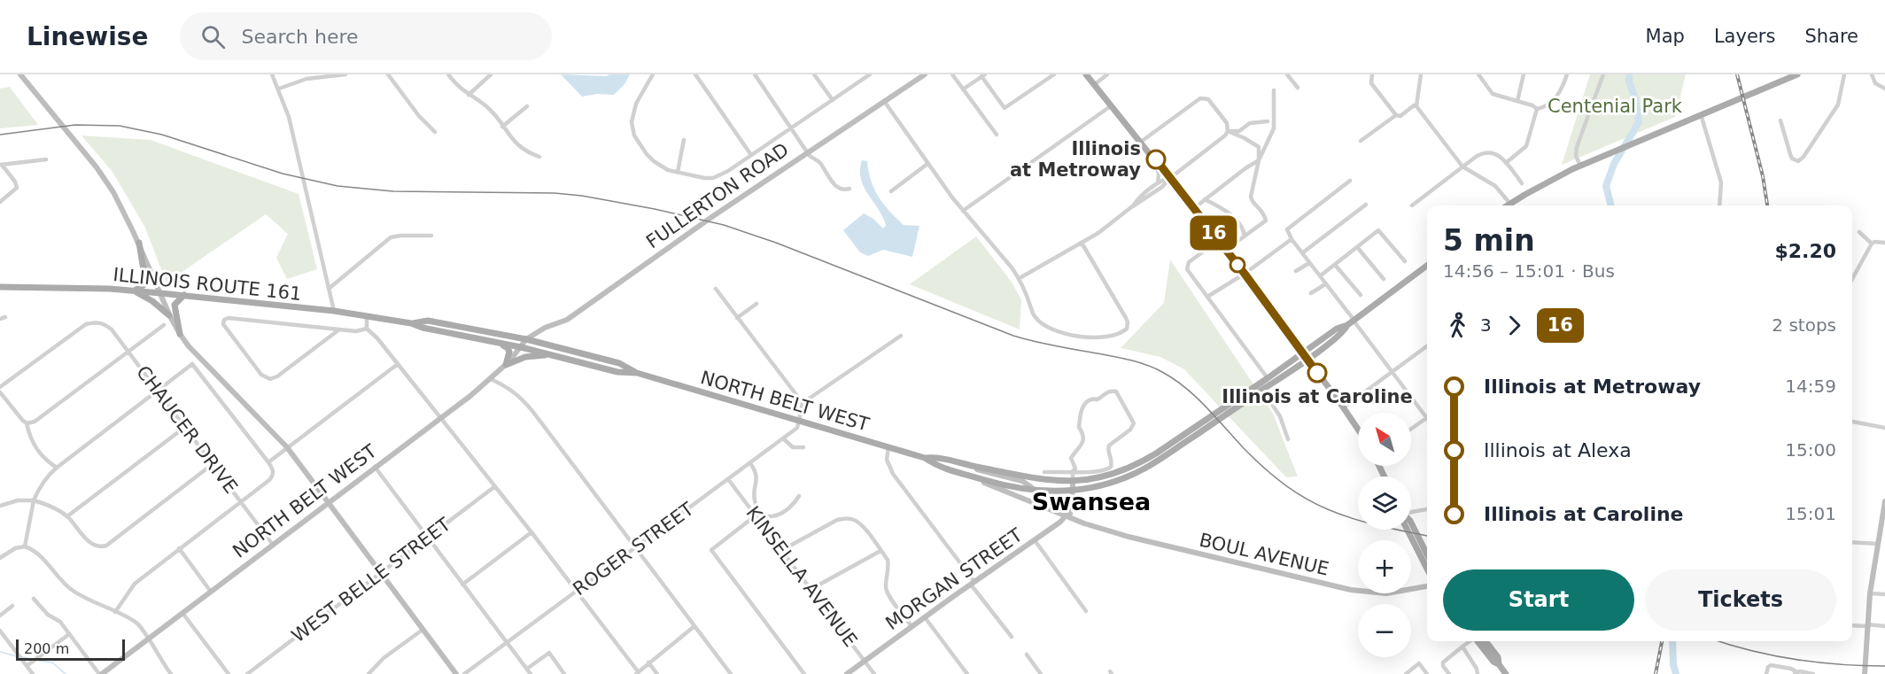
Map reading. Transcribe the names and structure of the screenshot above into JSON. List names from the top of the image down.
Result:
{
  "streets": {
    "main road": ["ILLINOIS ROUTE 161", "NORTH BELT WEST"],
    "street": [
      "FULLERTON ROAD",
      "CHAUCER DRIVE",
      "ROGER STREET",
      "BOUL AVENUE",
      "KINSELLA AVENUE",
      "MORGAN STREET",
      "WEST BELLE STREET"
    ]
  },
  "crossings": [
    ["FULLERTON ROAD", "ILLINOIS ROUTE 161"],
    ["FULLERTON ROAD", "NORTH BELT WEST"],
    ["ILLINOIS ROUTE 161", "NORTH BELT WEST"],
    ["NORTH BELT WEST", "CHAUCER DRIVE"],
    ["NORTH BELT WEST", "ROGER STREET"],
    ["NORTH BELT WEST", "BOUL AVENUE"],
    ["ROGER STREET", "KINSELLA AVENUE"],
    ["BOUL AVENUE", "MORGAN STREET"],
    ["KINSELLA AVENUE", "MORGAN STREET"]
  ],
  "districts": ["Swansea"],
  "parks": ["Centenial Park"],
  "places": ["Illinois at Metroway", "Illinois at Caroline"],
  "lines": ["bus line 16"],
  "scale_bar": "200 m",
  "north": "top left",
  "page": {
    "header": "Linewise",
    "search": "Search here",
    "nav": ["Map", "Layers", "Share"],
    "on_map": "16",
    "heading": ["5 min", "14:56 – 15:01 · Bus", "$2.20"],
    "legs": ["3", "16", "2 stops"],
    "list": [
      {
        "name": "Illinois at Metroway",
        "value": "14:59"
      },
      {
        "name": "Illinois at Alexa",
        "value": "15:00"
      },
      {
        "name": "Illinois at Caroline",
        "value": "15:01"
      }
    ],
    "map_buttons": ["+", "−"],
    "buttons": ["Start", "Tickets"],
    "scale": "200 m"
  }
}
